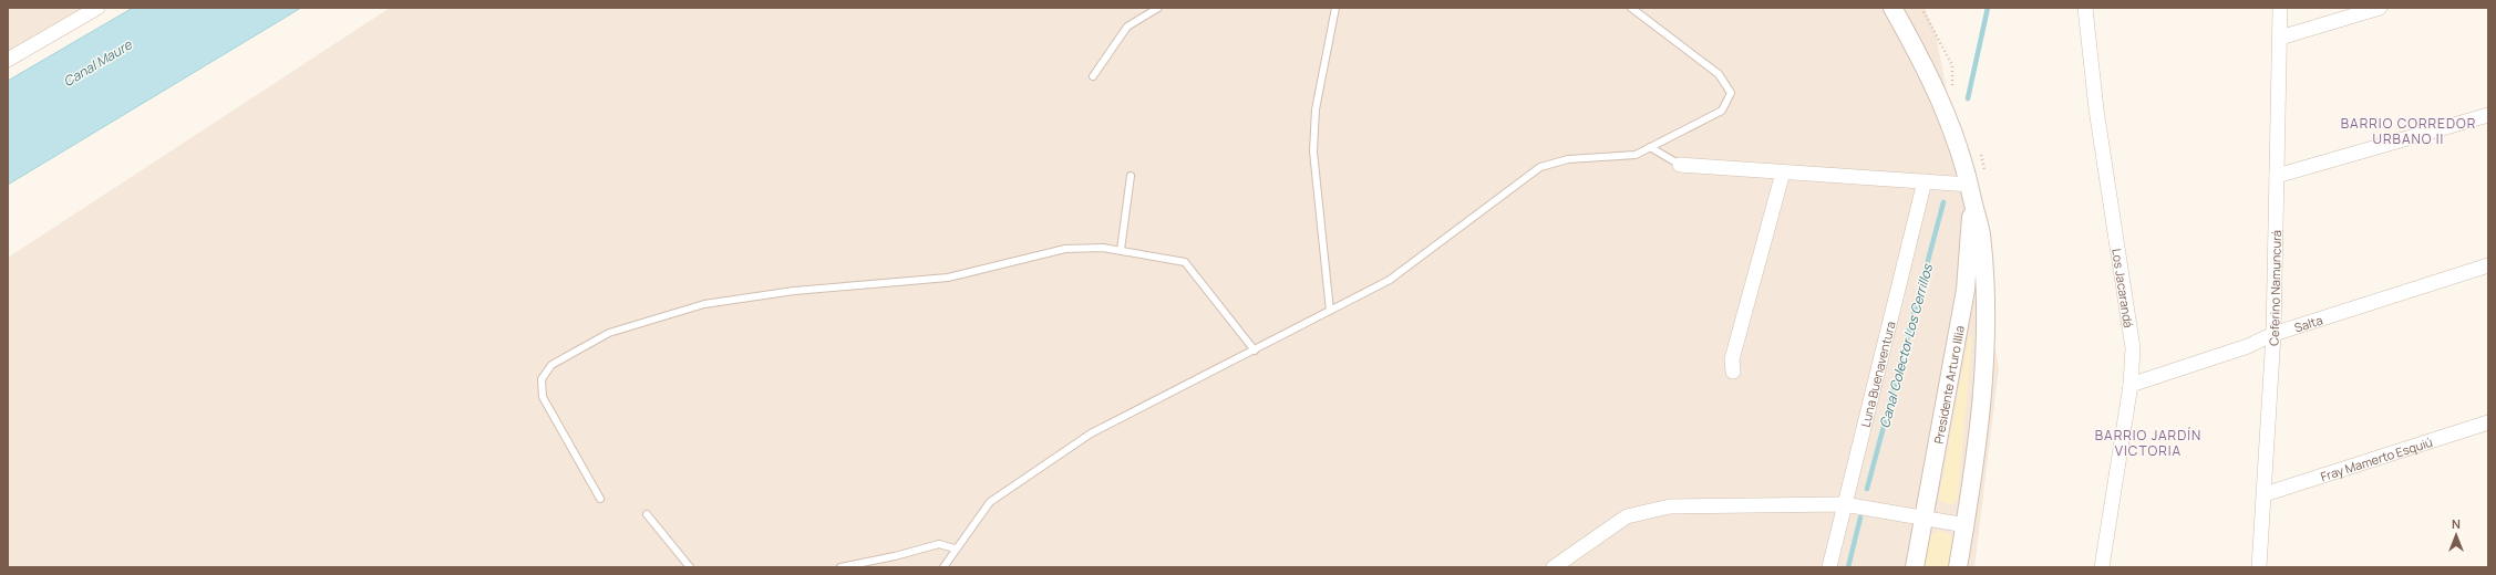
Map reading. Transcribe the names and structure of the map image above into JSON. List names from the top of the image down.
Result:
{
  "streets": {
    "street": [
      "Los Jacarandá",
      "Ceferino Namuncurá",
      "Salta",
      "Luna Buenaventura",
      "Presidente Arturo Illia",
      "Fray Mamerto Esquiú"
    ]
  },
  "crossings": [
    ["Los Jacarandá", "Salta"],
    ["Ceferino Namuncurá", "Salta"],
    ["Ceferino Namuncurá", "Fray Mamerto Esquiú"]
  ],
  "districts": ["BARRIO CORREDOR URBANO II", "BARRIO JARDÍN VICTORIA"],
  "water": ["Canal Maure", "Canal Colector Los Cerrillos"],
  "north": "top"
}
